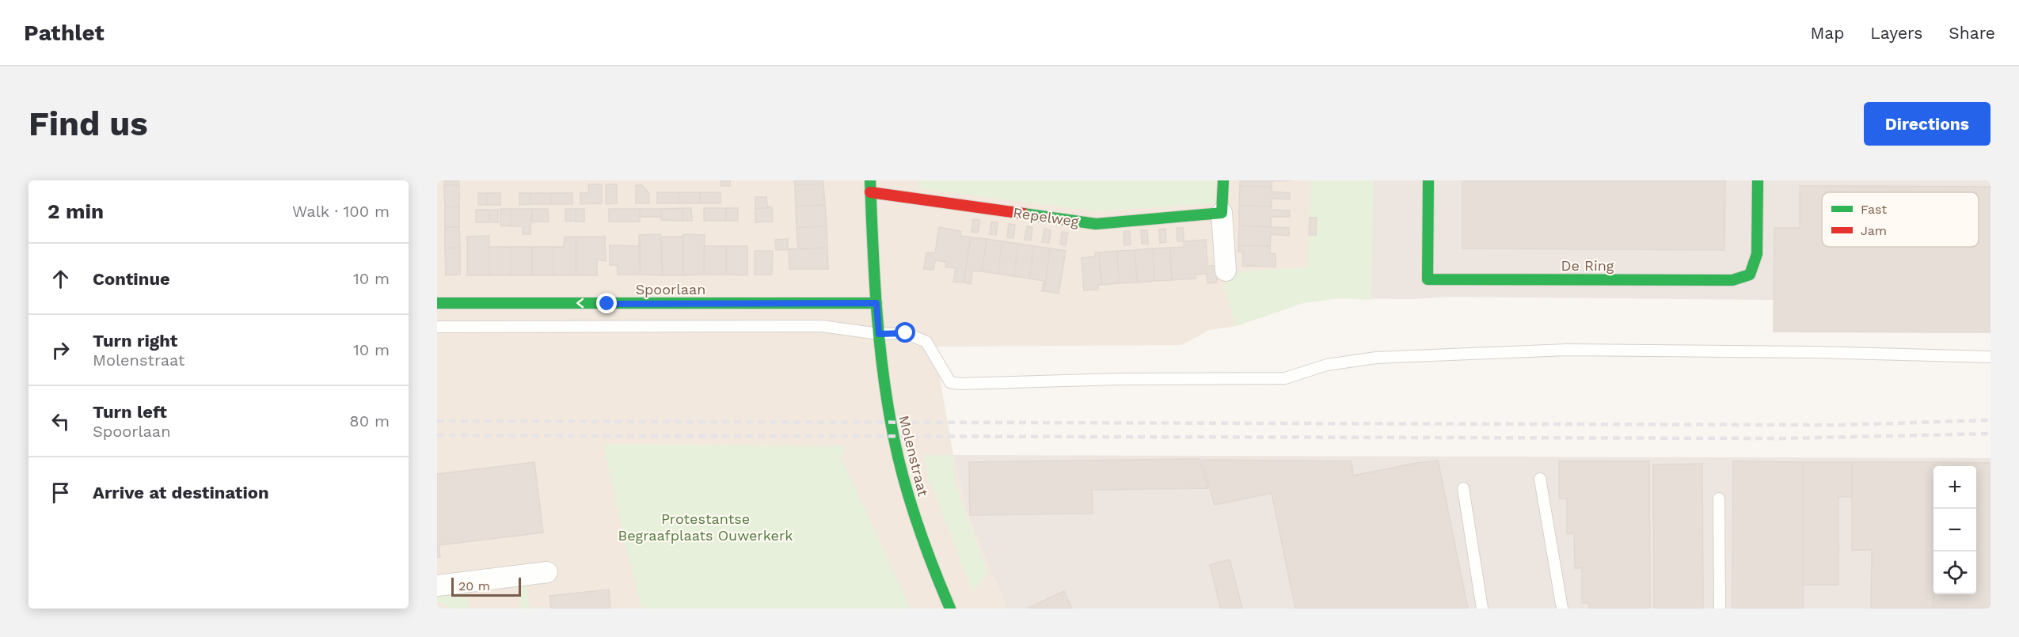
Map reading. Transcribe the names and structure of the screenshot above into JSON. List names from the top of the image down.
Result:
{
  "streets": {
    "street": [
      "Repelweg",
      "De Ring",
      "Spoorlaan",
      "Molenstraat"
    ]
  },
  "crossings": [
    ["Spoorlaan", "Molenstraat"]
  ],
  "one_way": ["Spoorlaan"],
  "parks": ["Protestantse Begraafplaats Ouwerkerk"],
  "legend": ["Fast", "Jam"],
  "scale_bar": "20 m",
  "page": {
    "header": "Pathlet",
    "nav": ["Map", "Layers", "Share"],
    "buttons": "Directions",
    "title": "Find us",
    "heading": ["2 min", "Walk · 100 m"],
    "list": [
      ["Continue", "10 m"],
      ["Turn right", "Molenstraat", "10 m"],
      ["Turn left", "Spoorlaan", "80 m"],
      "Arrive at destination"
    ],
    "map_buttons": ["+", "−"],
    "scale": "20 m"
  }
}
